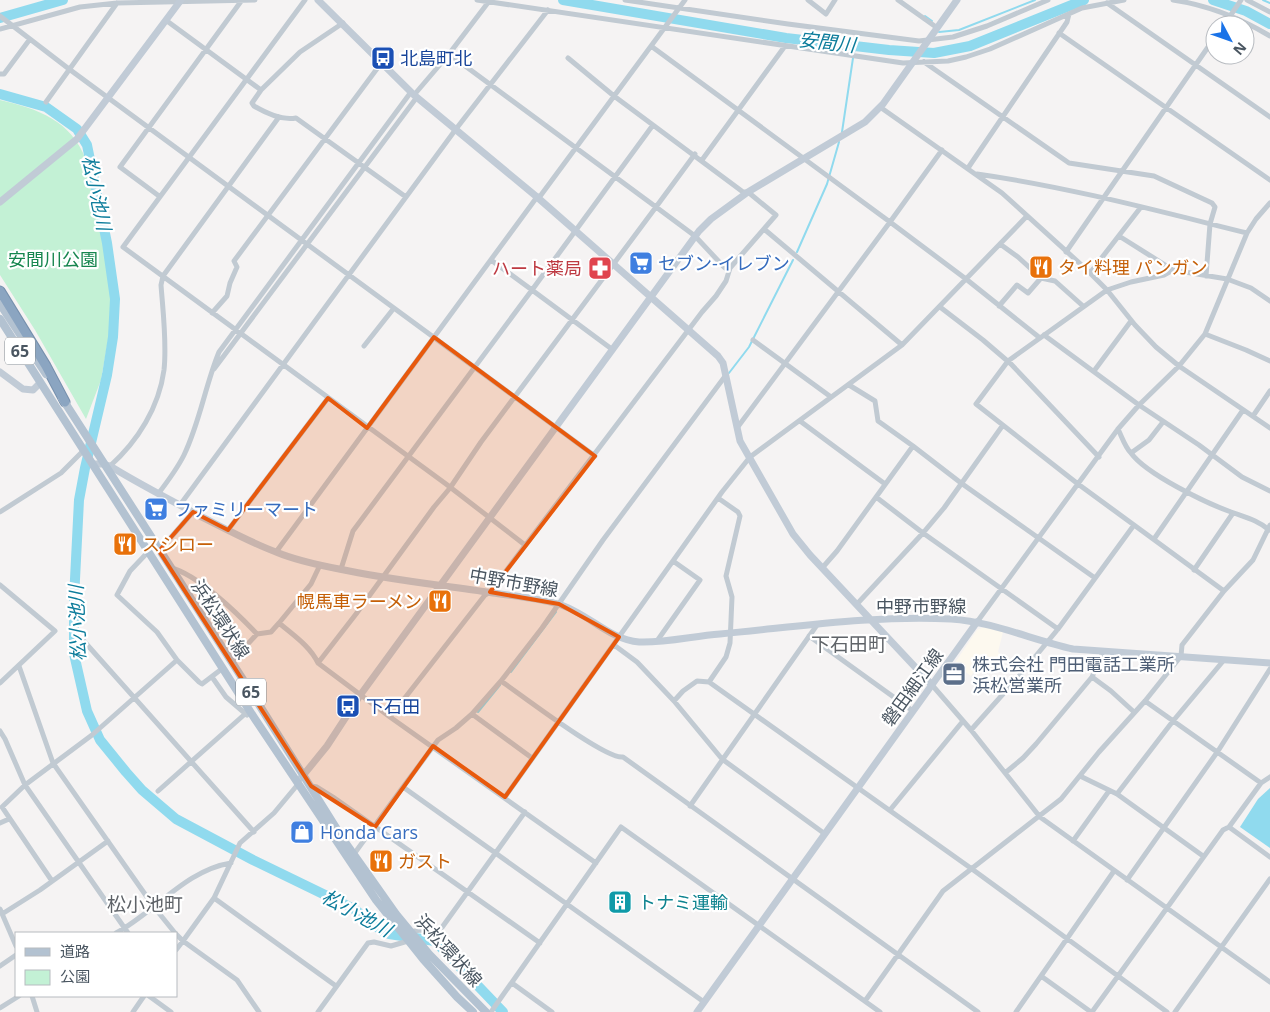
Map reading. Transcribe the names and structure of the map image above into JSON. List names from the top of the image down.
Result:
{
  "streets": {
    "main road": ["65", "浜松環状線"],
    "street": ["中野市野線", "磐田細江線"]
  },
  "crossings": [
    ["中野市野線", "浜松環状線"],
    ["中野市野線", "磐田細江線"]
  ],
  "districts": ["下石田町", "松小池町"],
  "water": ["安間川", "松小池川"],
  "parks": ["安間川公園"],
  "places": {
    "bus stop": ["北島町北", "下石田"],
    "supermarket": ["セブン-イレブン", "ファミリーマート"],
    "restaurant": [
      "タイ料理 パンガン",
      "スシロー",
      "幌馬車ラーメン",
      "ガスト"
    ],
    "pharmacy": ["ハート薬局"],
    "office": ["株式会社 門田電話工業所 浜松営業所"],
    "shop": ["Honda Cars"],
    "building": ["トナミ運輸"]
  },
  "legend": ["道路", "公園"],
  "north": "bottom right"
}
